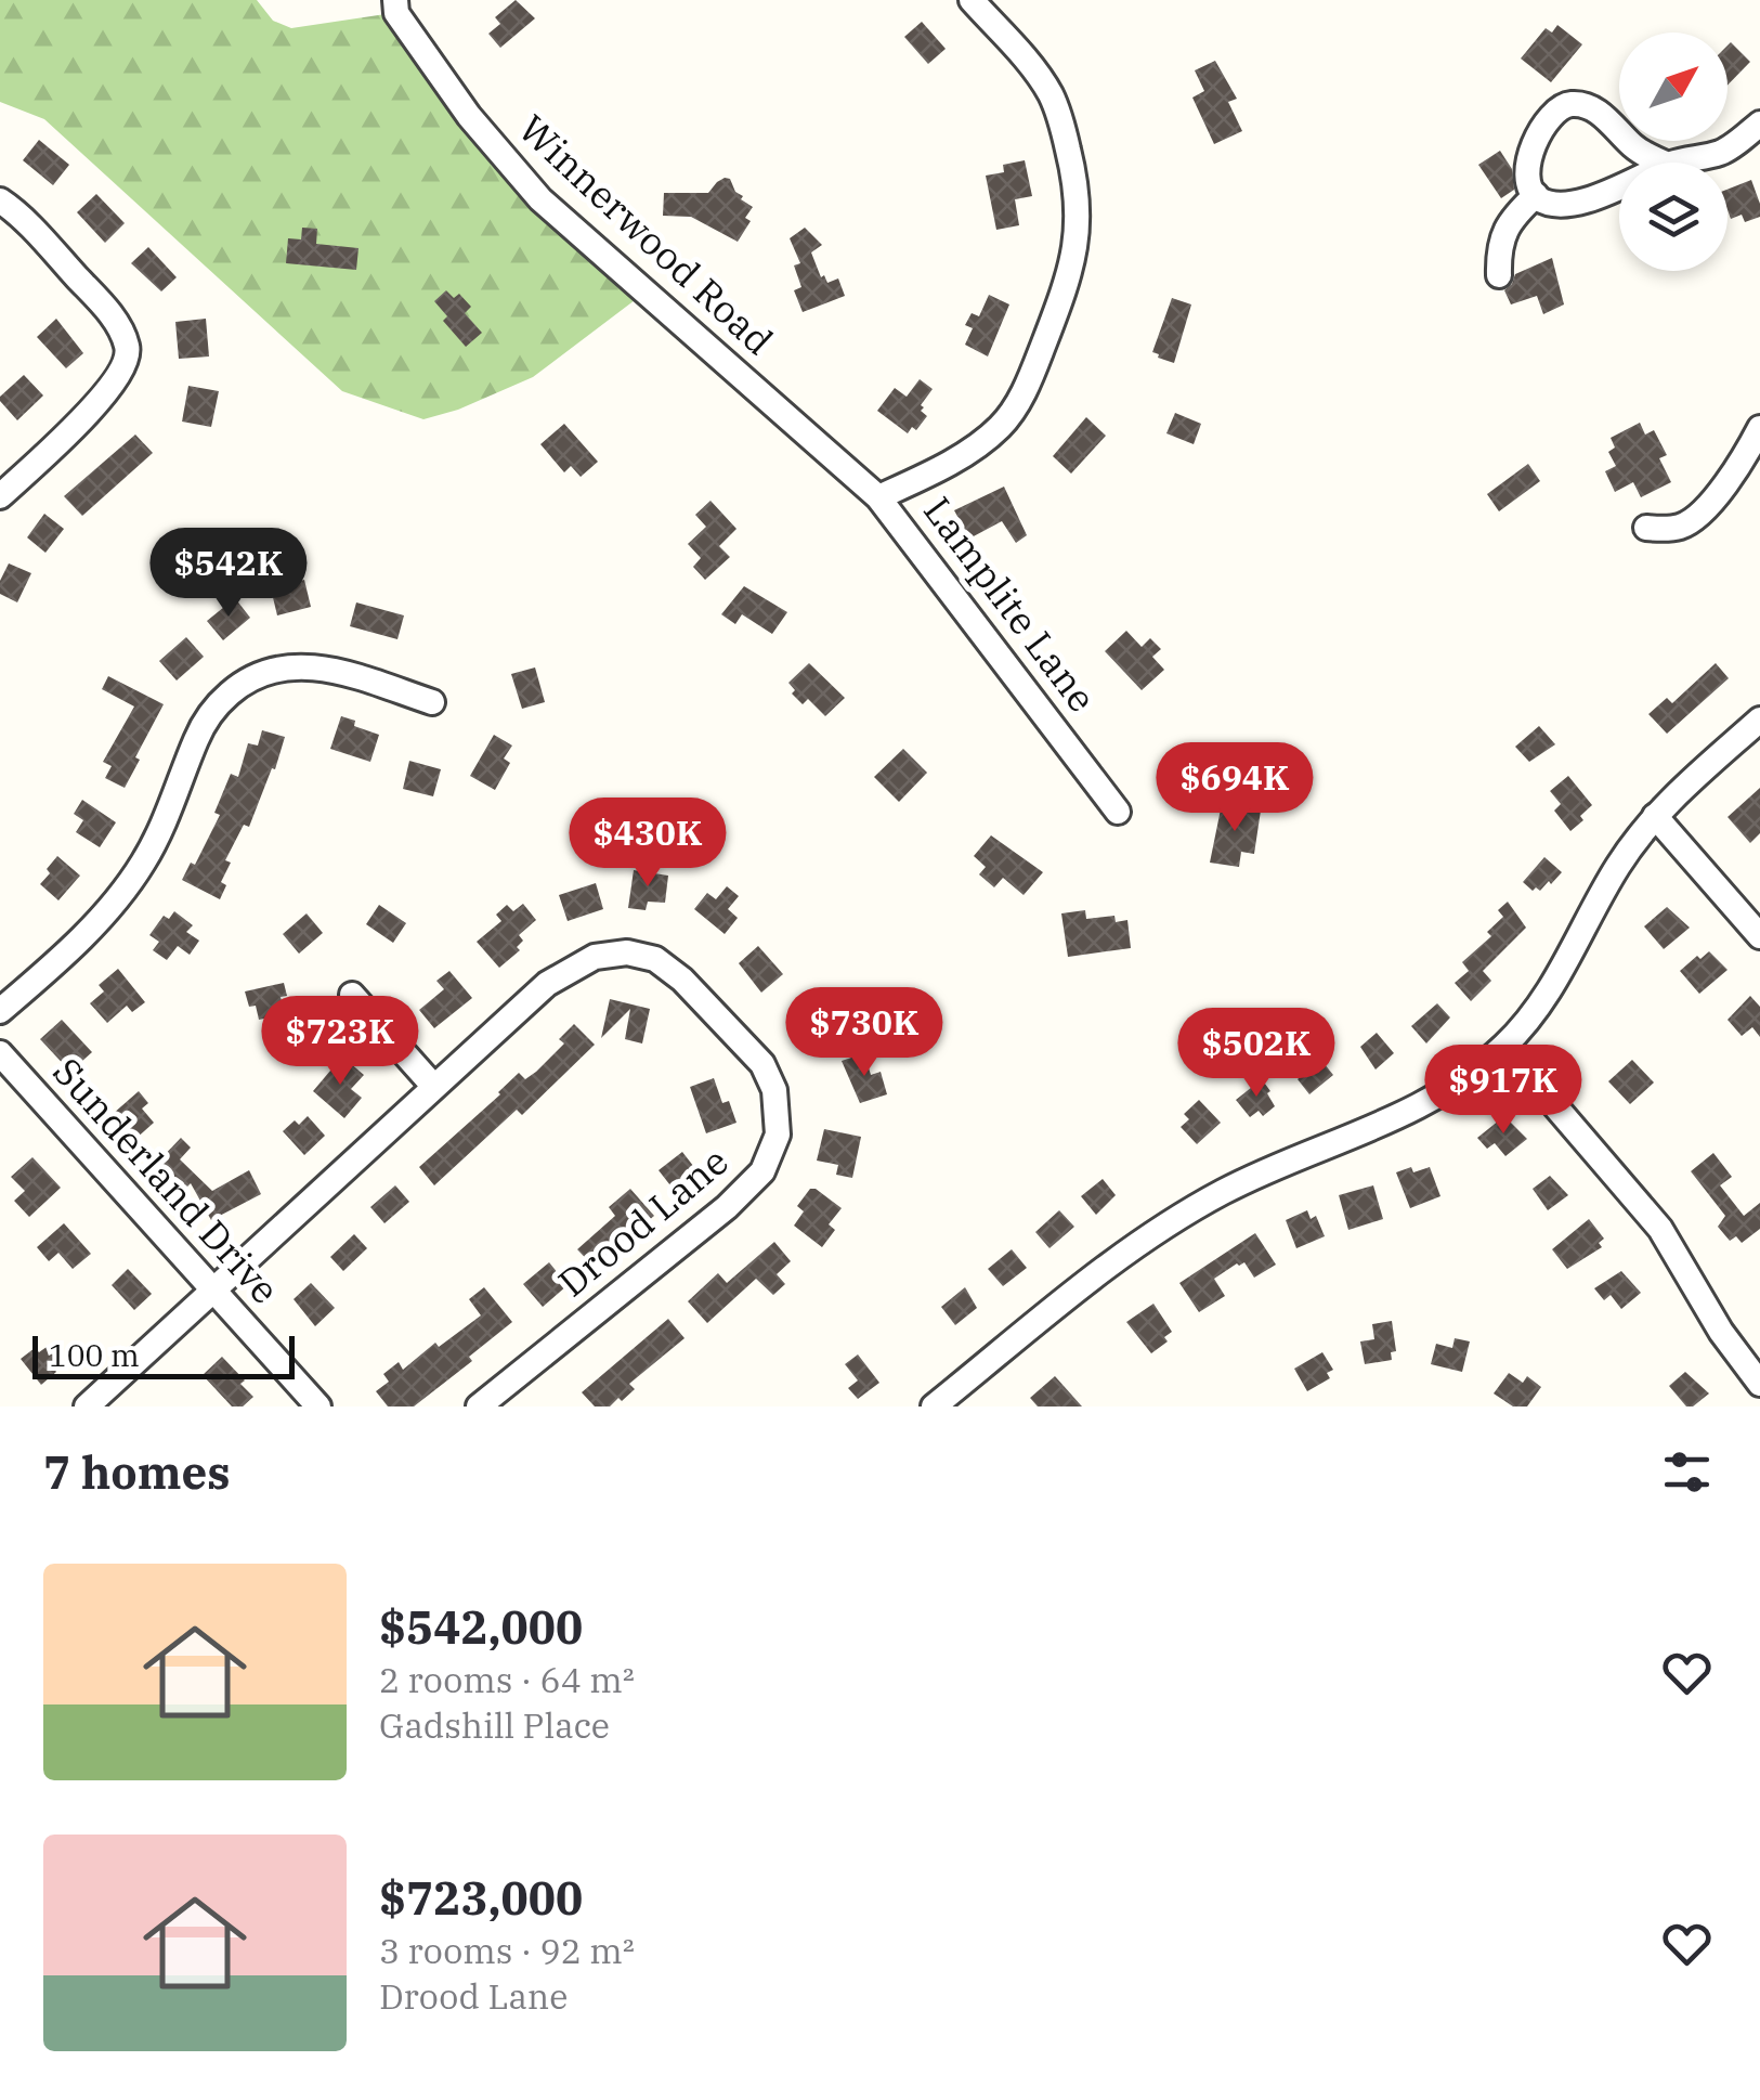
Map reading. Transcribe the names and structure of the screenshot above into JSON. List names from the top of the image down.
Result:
{
  "streets": {
    "street": [
      "Winnerwood Road",
      "Lamplite Lane",
      "Sunderland Drive",
      "Drood Lane"
    ]
  },
  "crossings": [
    ["Winnerwood Road", "Lamplite Lane"],
    ["Sunderland Drive", "Drood Lane"]
  ],
  "scale_bar": "100 m",
  "north": "top right",
  "page": {
    "price": [
      "$542K",
      "$694K",
      "$430K",
      "$730K",
      "$723K",
      "$502K",
      "$917K"
    ],
    "scale": "100 m",
    "heading": "7 homes",
    "list": [
      {
        "name": "$542,000",
        "note": "2 rooms · 64 m² · Gadshill Place"
      },
      {
        "name": "$723,000",
        "note": "3 rooms · 92 m² · Drood Lane"
      }
    ]
  }
}
